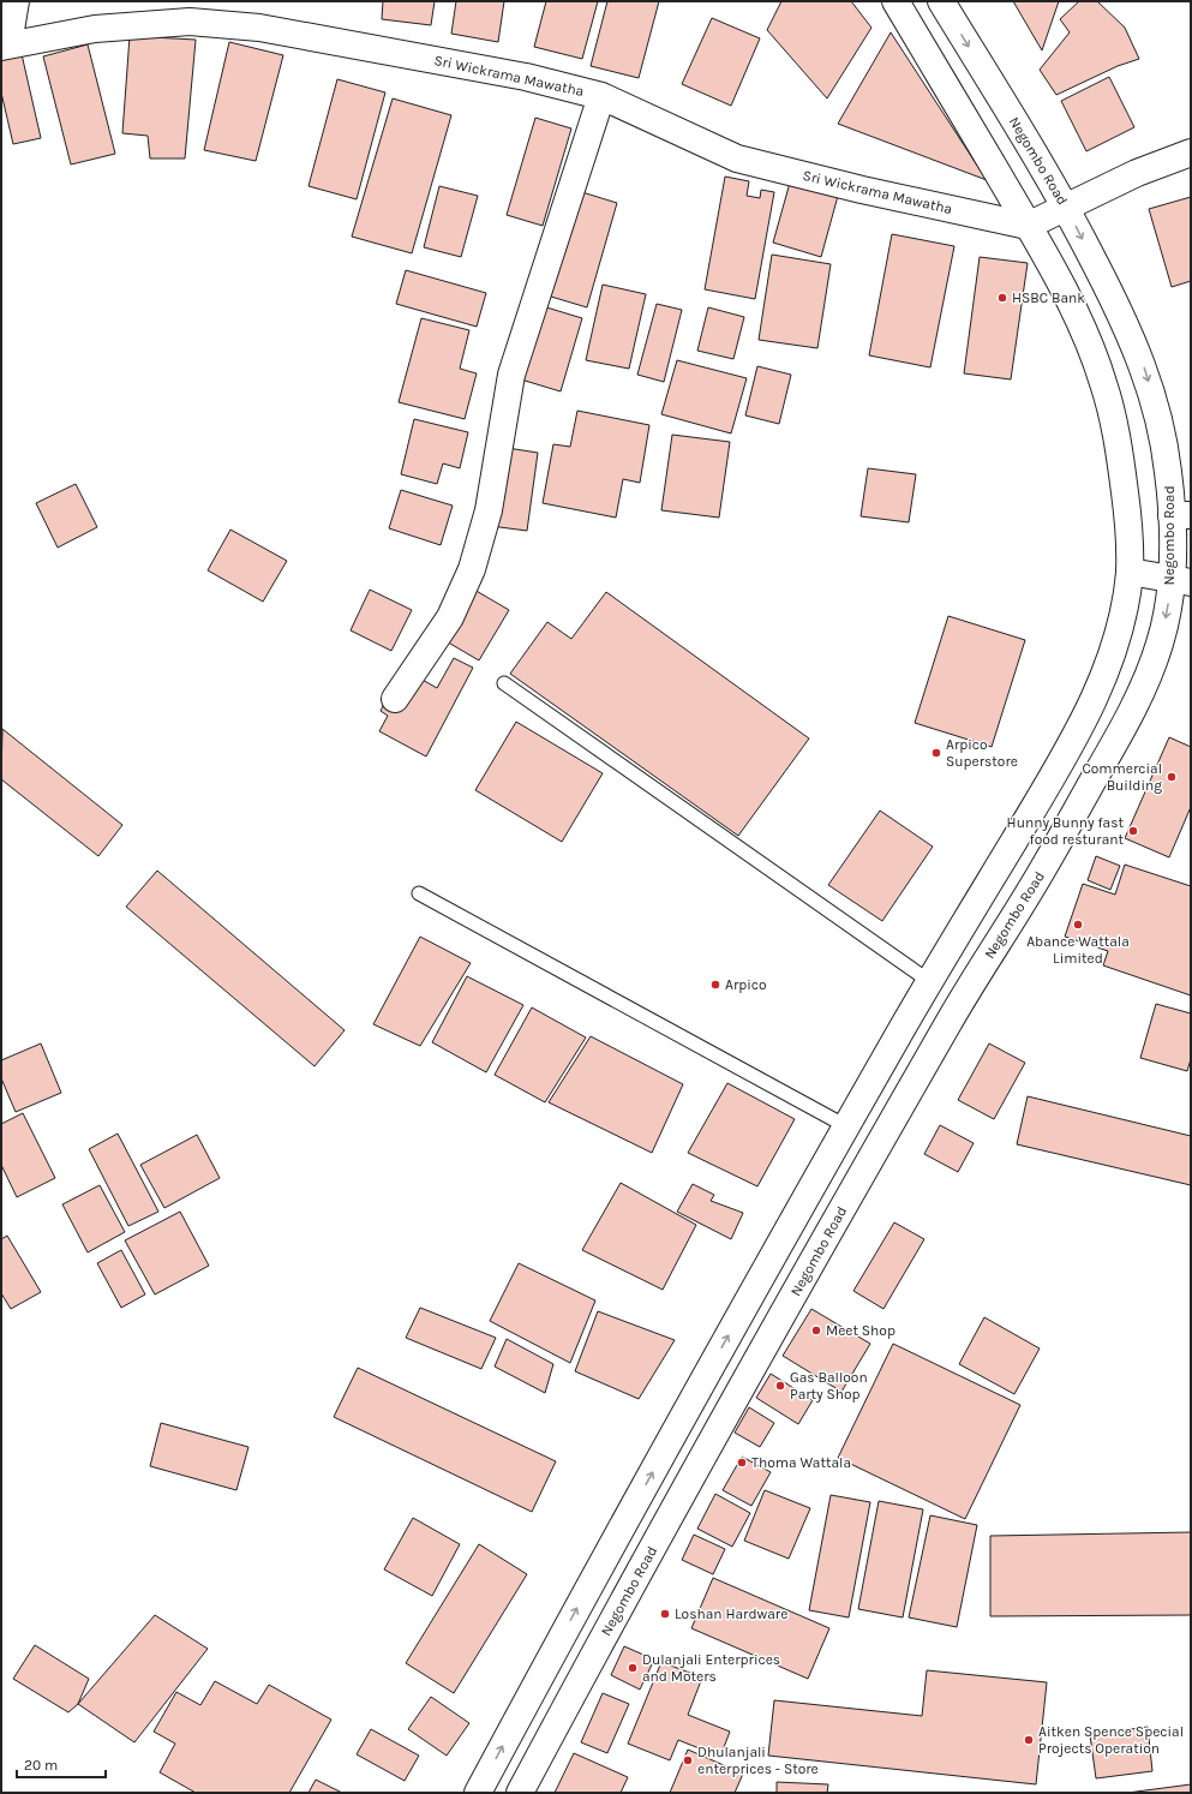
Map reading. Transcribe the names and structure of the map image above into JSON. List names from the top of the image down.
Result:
{
  "streets": {
    "main road": ["Sri Wickrama Mawatha", "Negombo Road"]
  },
  "places": [
    "HSBC Bank",
    "Arpico Superstore",
    "Commercial Building",
    "Hunny Bunny fast food resturant",
    "Abance Wattala Limited",
    "Arpico",
    "Meet Shop",
    "Gas Balloon Party Shop",
    "Thoma Wattala",
    "Loshan Hardware",
    "Dulanjali Enterprices and Moters",
    "Aitken Spence Special Projects Operation",
    "Dhulanjali enterprices - Store"
  ],
  "scale_bar": "20 m"
}
